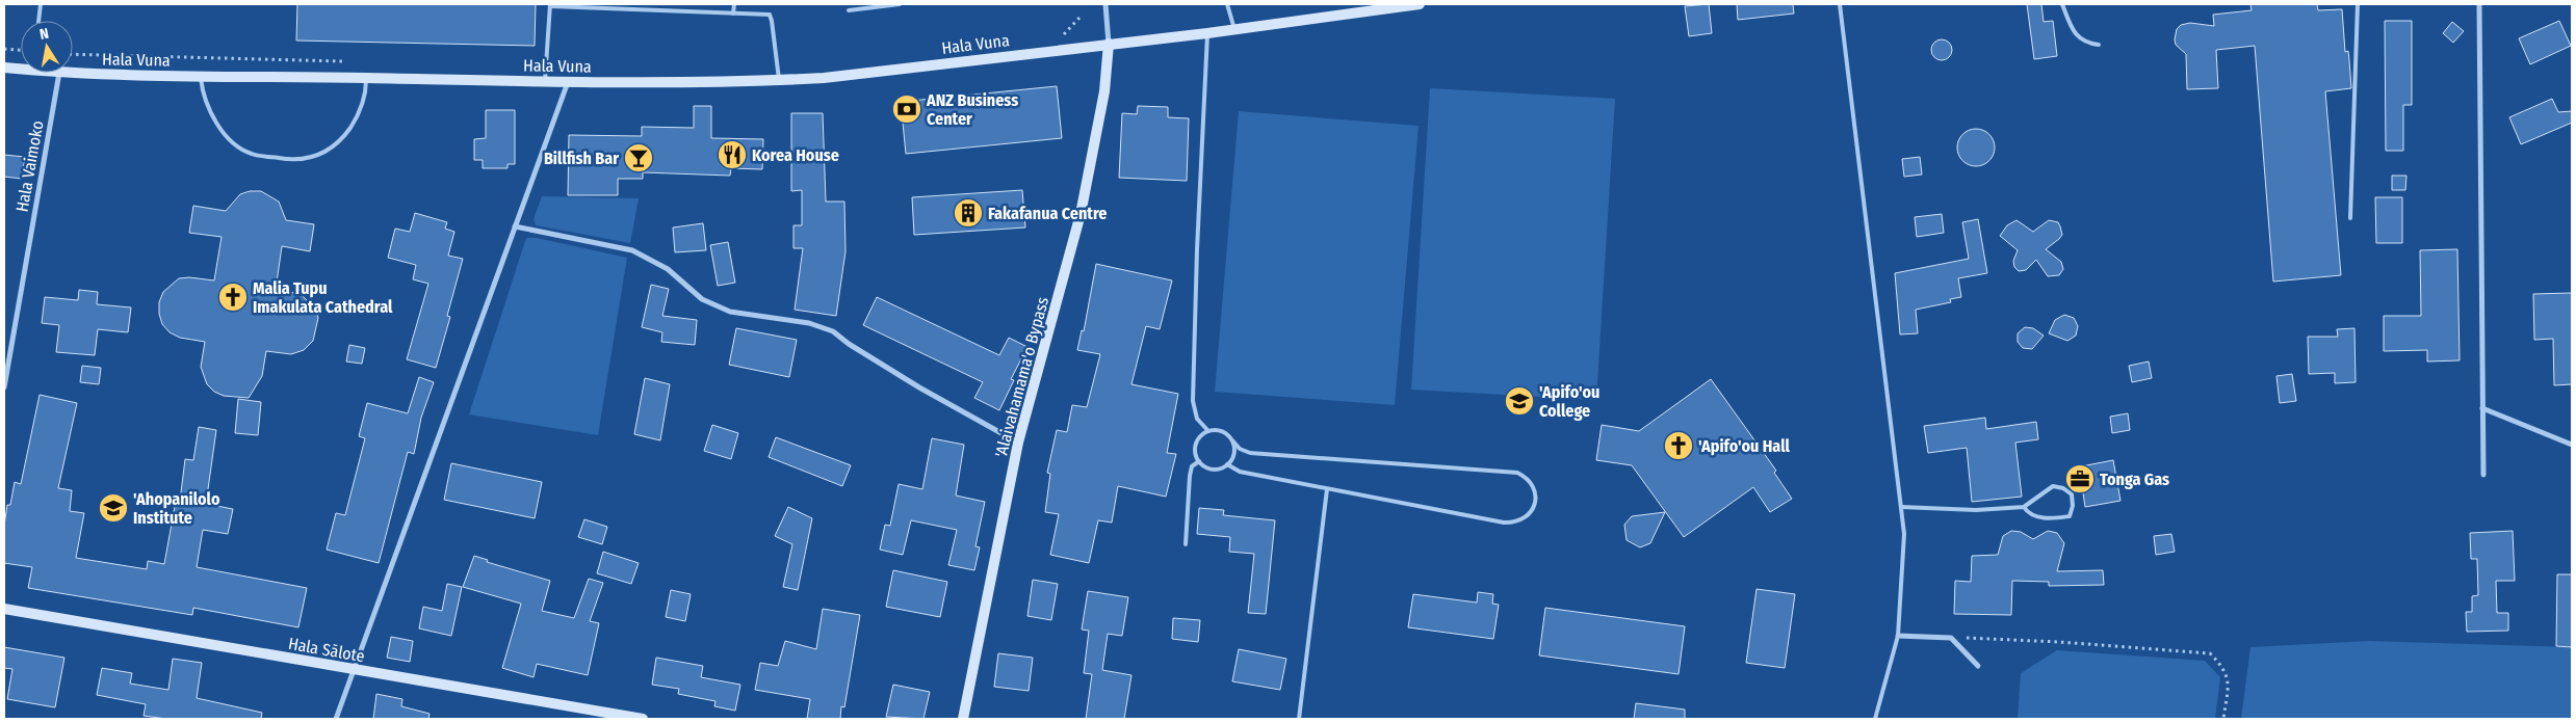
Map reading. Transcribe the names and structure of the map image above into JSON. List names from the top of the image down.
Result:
{
  "streets": {
    "main road": ["Hala Vuna", "'Alaivahamama'o Bypass", "Hala Sālote"],
    "street": ["Hala Vaimoko"]
  },
  "crossings": [
    ["Hala Vuna", "Hala Vaimoko"],
    ["Hala Vuna", "'Alaivahamama'o Bypass"]
  ],
  "places": {
    "bank": ["ANZ Business Center"],
    "restaurant": ["Korea House"],
    "bar": ["Billfish Bar"],
    "building": ["Fakafanua Centre"],
    "church": ["Malia Tupu Imakulata Cathedral", "'Apifo'ou Hall"],
    "school or university": ["'Apifo'ou College", "'Ahopanilolo Institute"],
    "office": ["Tonga Gas"]
  },
  "north": "top"
}
